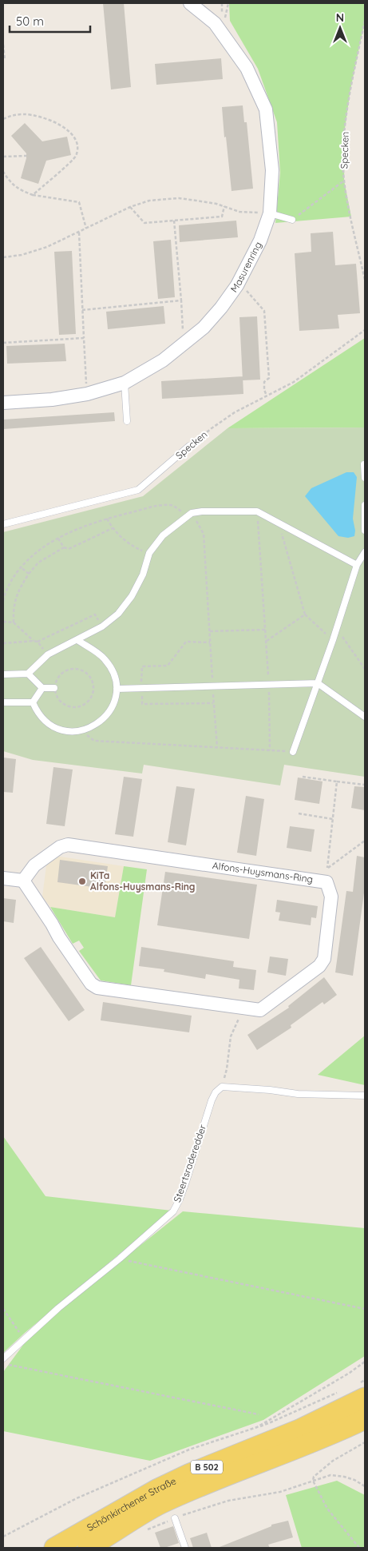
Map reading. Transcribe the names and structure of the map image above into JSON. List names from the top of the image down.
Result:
{
  "streets": {
    "main road": ["B 502", "Schönkirchener Straße"],
    "street": ["Masurenring", "Alfons-Huysmans-Ring"],
    "lane": ["Specken", "Steertsraderedder"]
  },
  "places": ["KiTa Alfons-Huysmans-Ring"],
  "scale_bar": "50 m",
  "north": "top"
}
